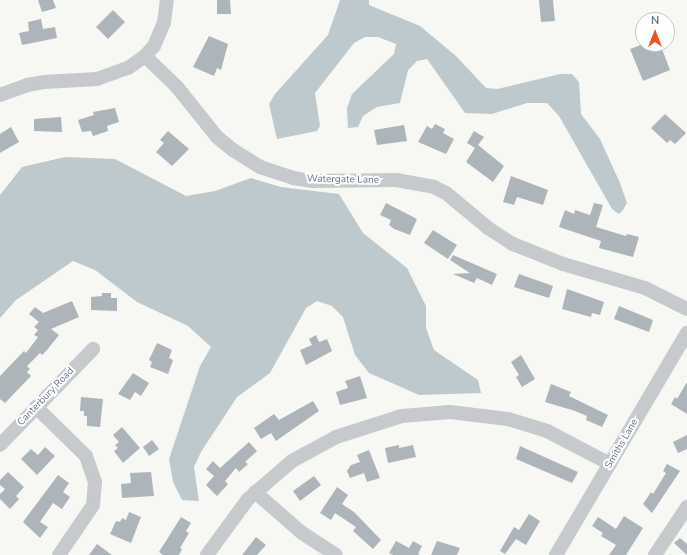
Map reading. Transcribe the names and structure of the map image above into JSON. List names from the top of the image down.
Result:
{
  "streets": {
    "street": ["Watergate Lane", "Canterbury Road", "Smiths Lane"]
  },
  "north": "top"
}
